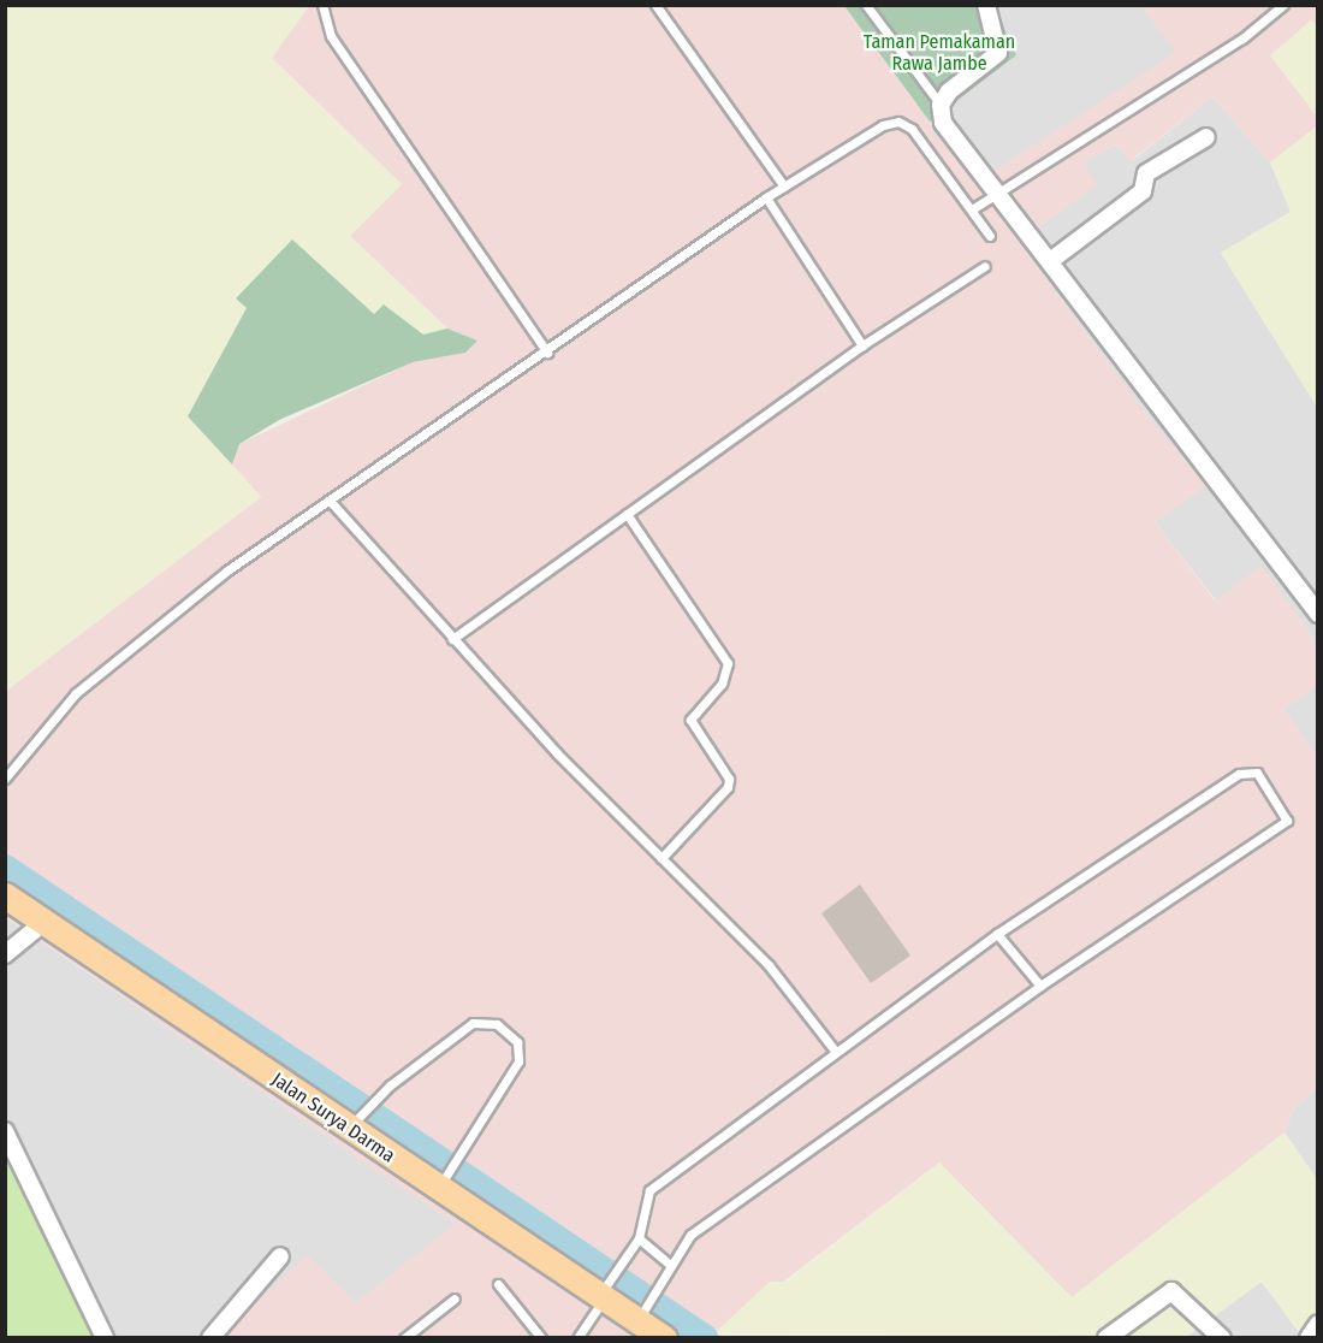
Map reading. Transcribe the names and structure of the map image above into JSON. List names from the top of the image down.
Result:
{
  "streets": {
    "main road": ["Jalan Surya Darma"]
  },
  "parks": ["Taman Pemakaman Rawa Jambe"]
}
